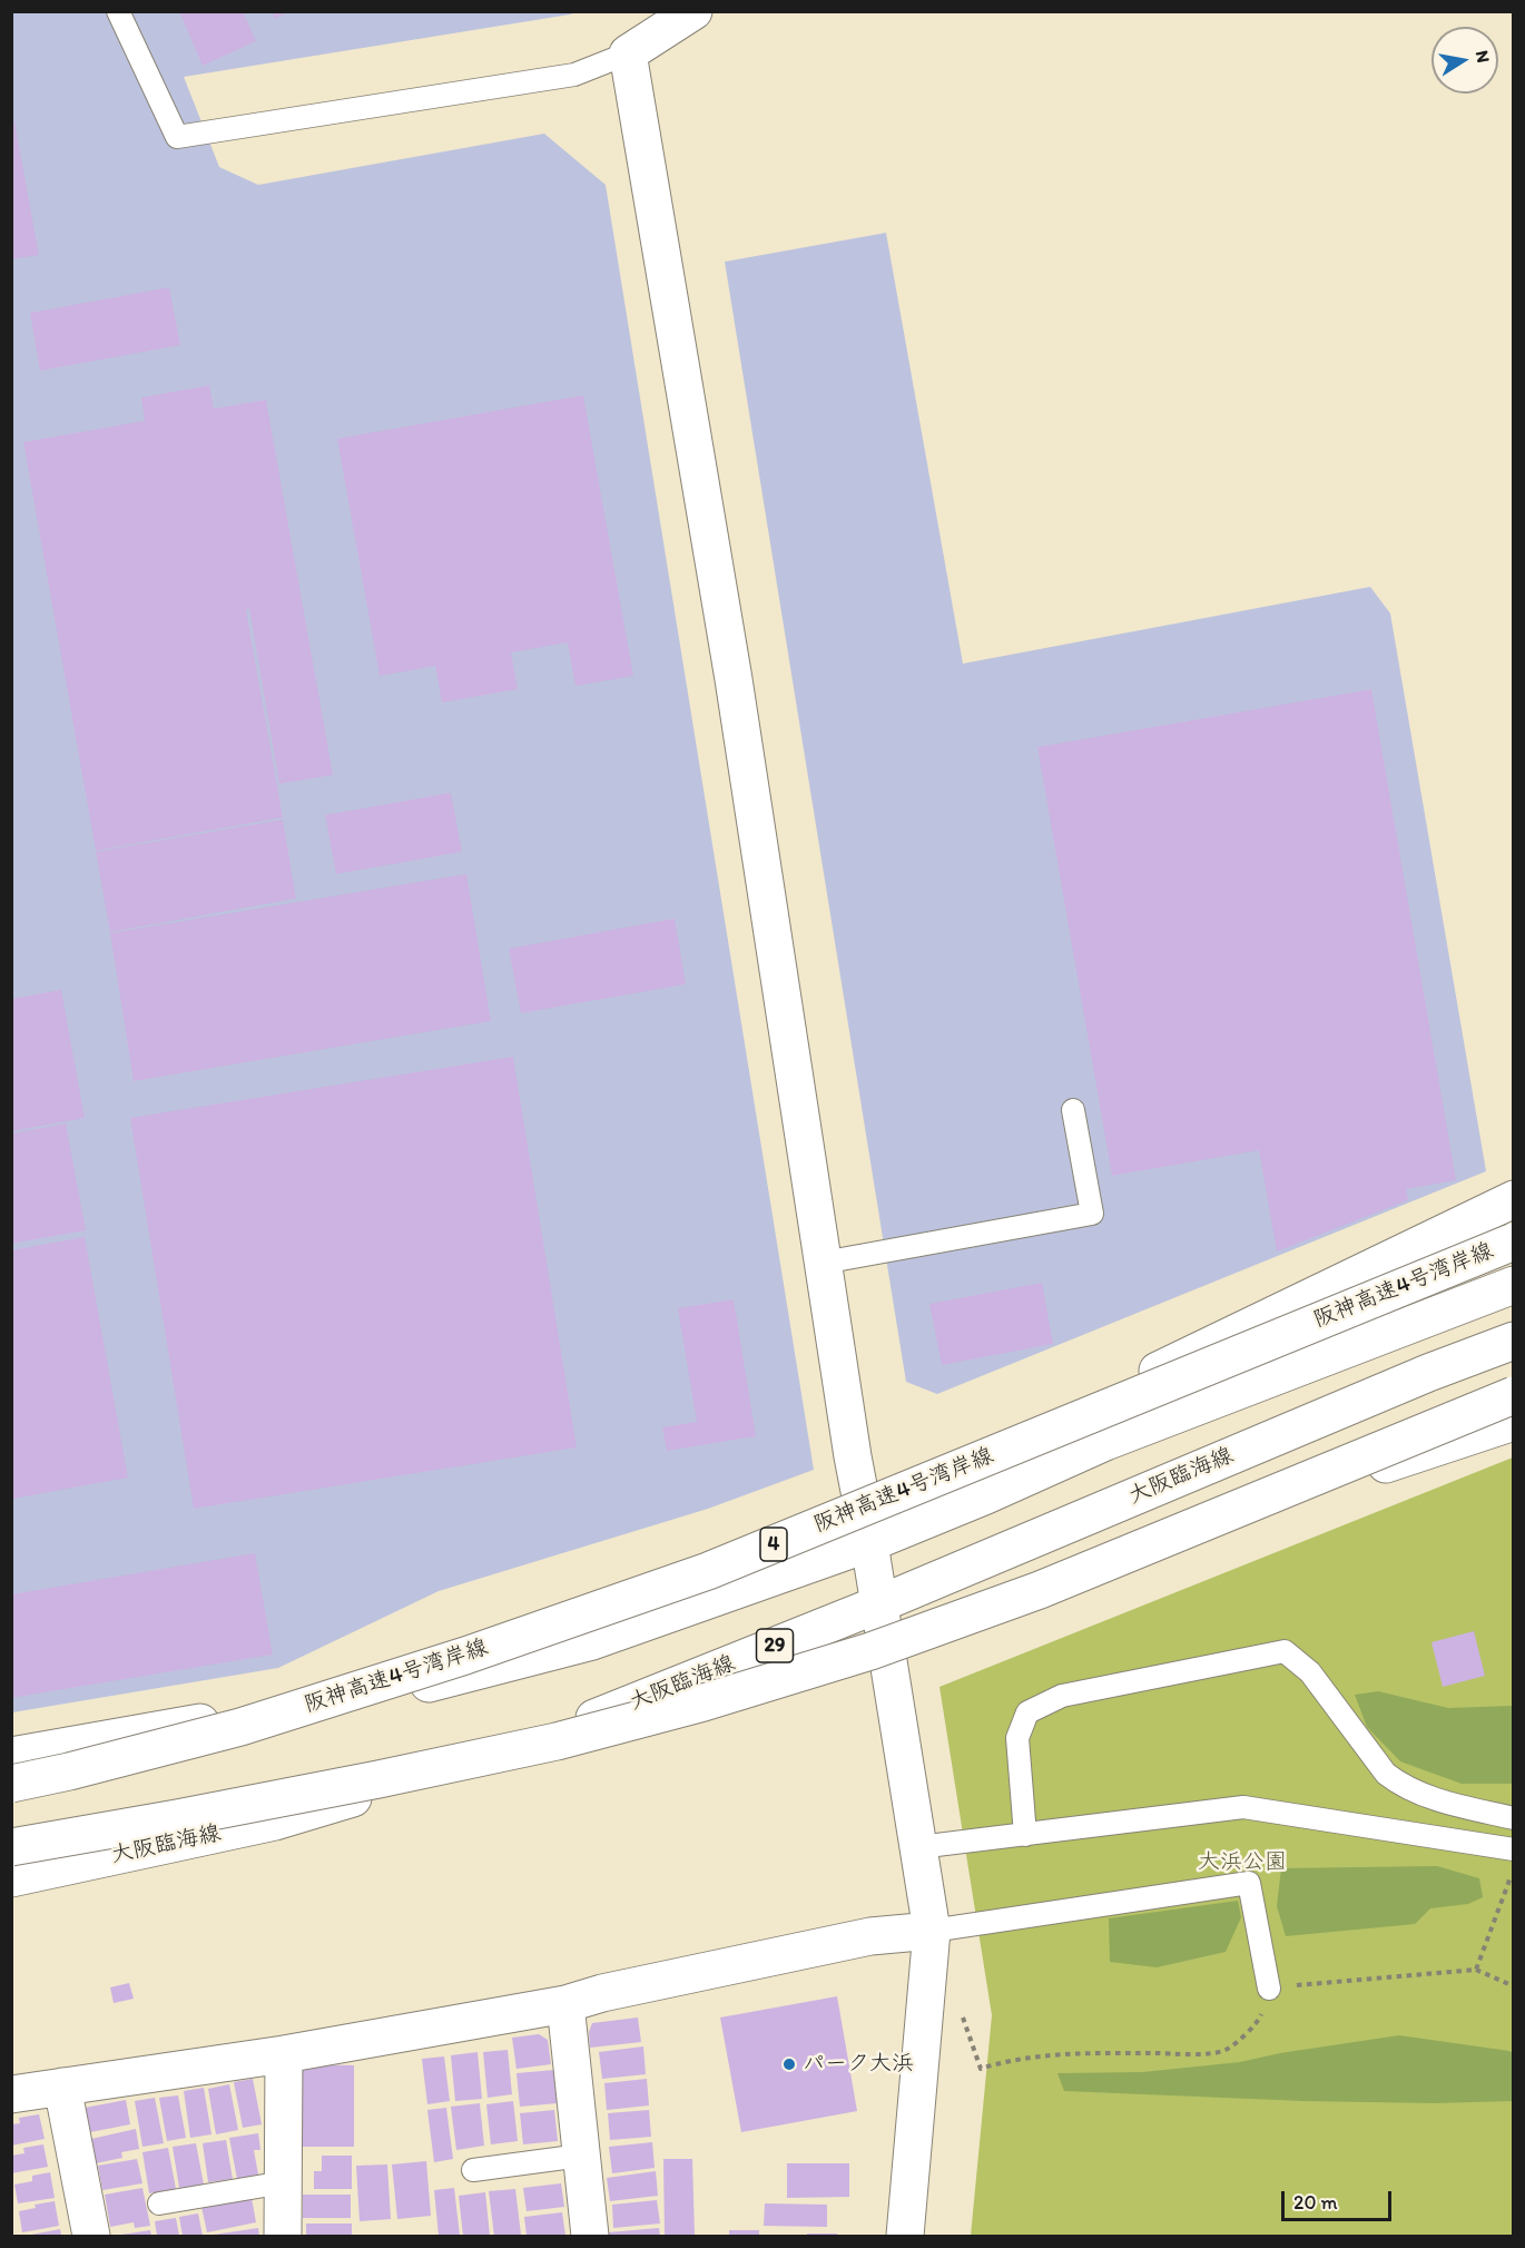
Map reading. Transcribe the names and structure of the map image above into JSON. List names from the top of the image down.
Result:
{
  "streets": {
    "main road": [
      "阪神高速4号湾岸線",
      "大阪臨海線",
      "4",
      "29"
    ]
  },
  "parks": ["大浜公園"],
  "places": ["パーク大浜"],
  "scale_bar": "20 m",
  "north": "right"
}
